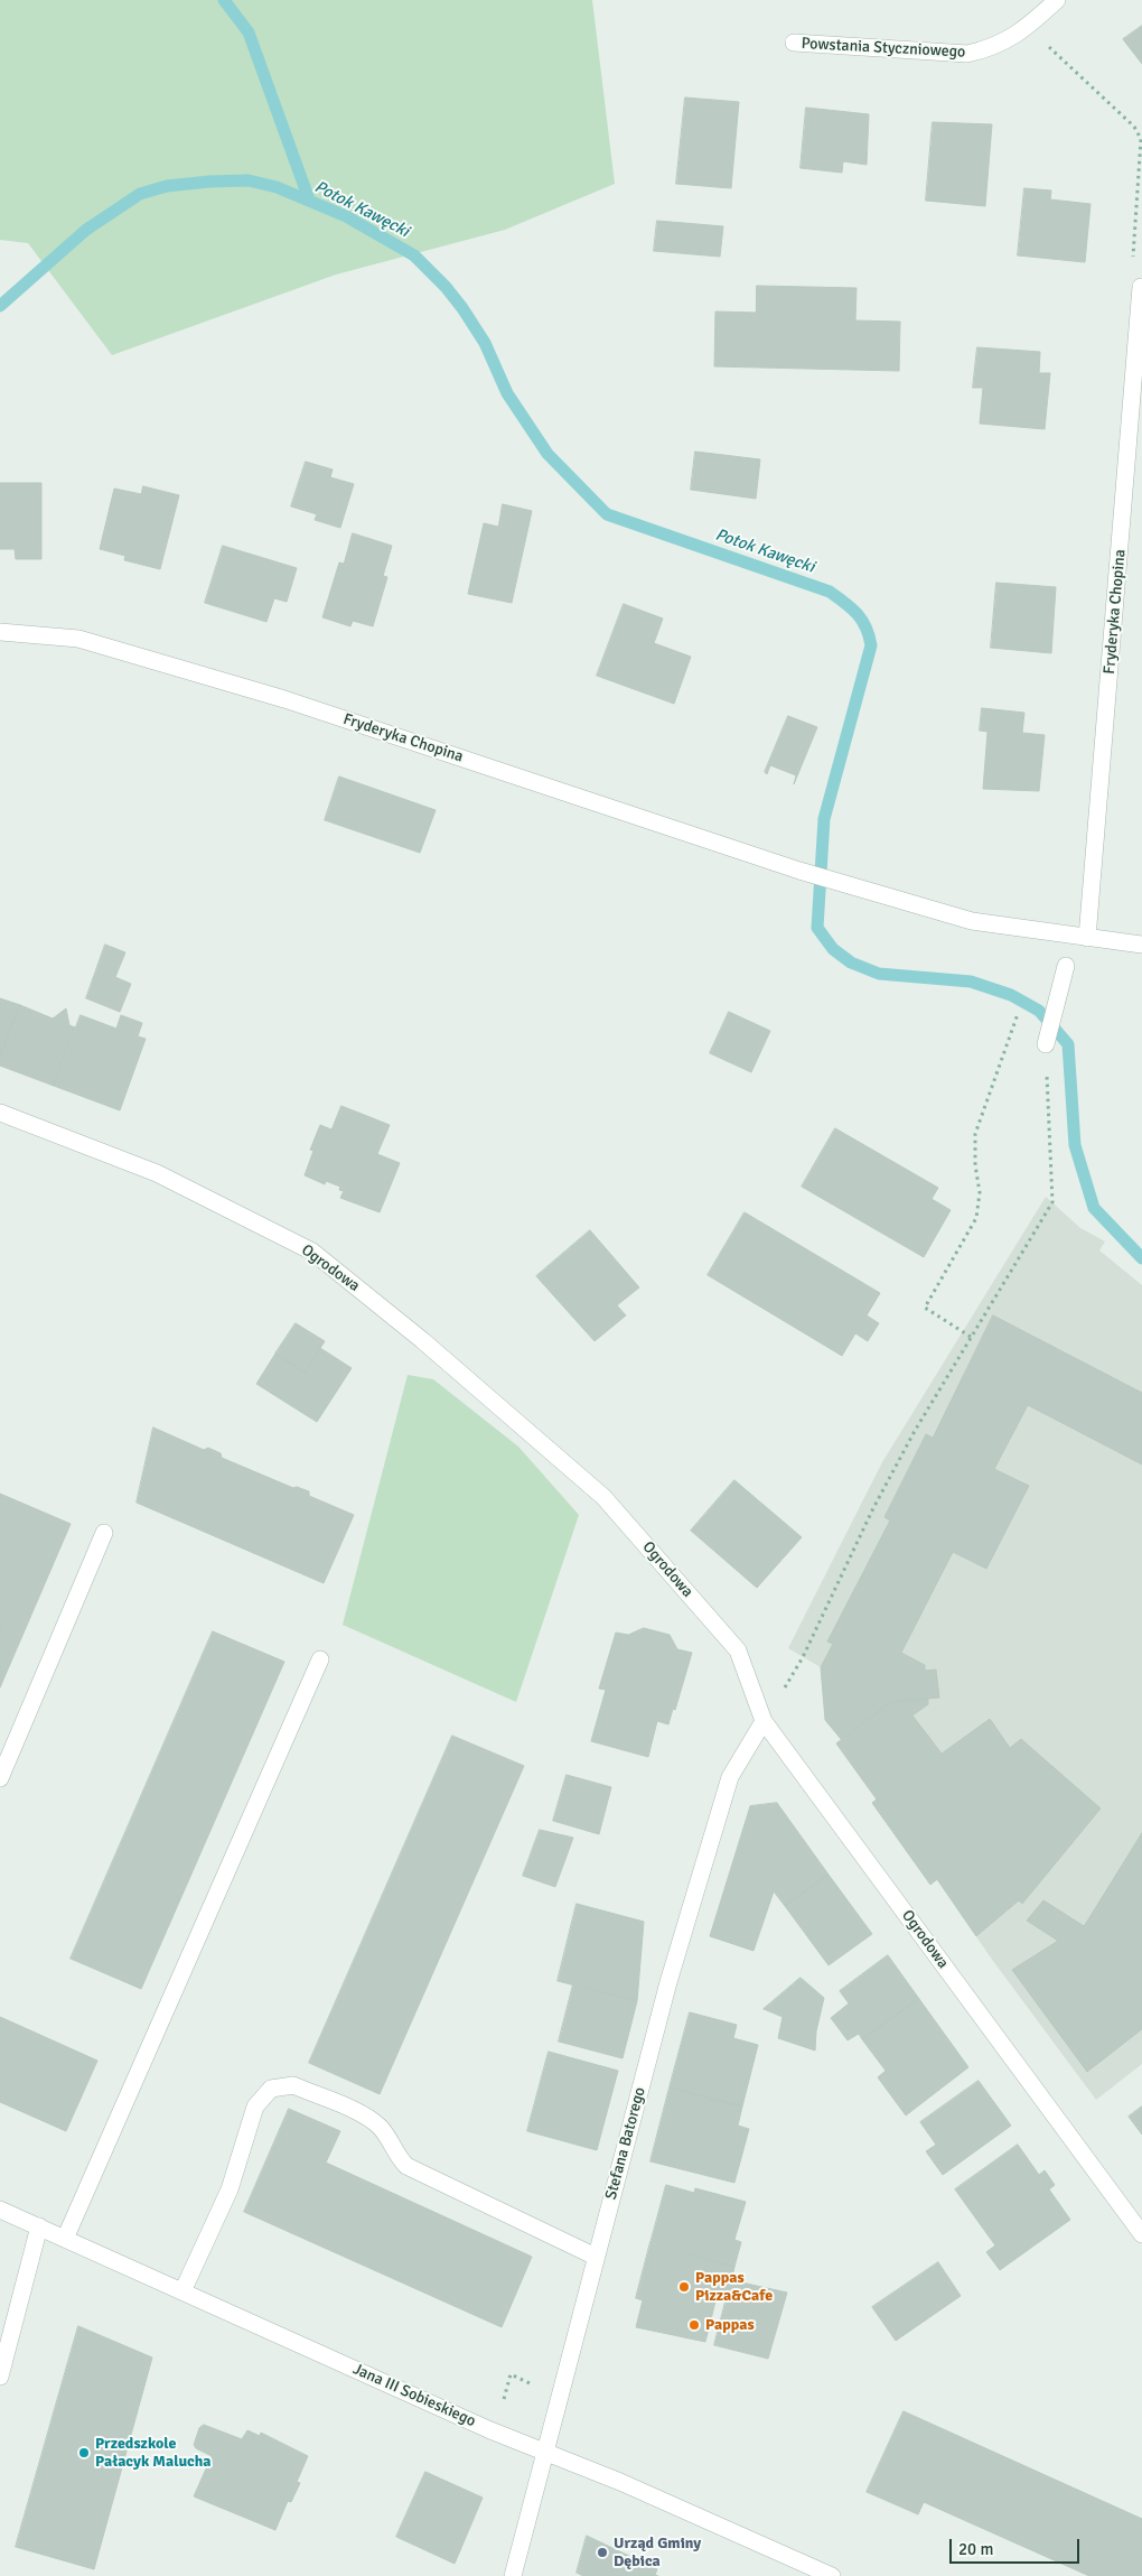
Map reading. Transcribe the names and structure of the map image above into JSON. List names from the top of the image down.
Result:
{
  "streets": {
    "street": [
      "Powstania Styczniowego",
      "Fryderyka Chopina",
      "Ogrodowa",
      "Stefana Batorego",
      "Jana III Sobieskiego"
    ]
  },
  "crossings": [
    ["Ogrodowa", "Stefana Batorego"],
    ["Stefana Batorego", "Jana III Sobieskiego"]
  ],
  "water": ["Potok Kawęcki"],
  "places": [
    "Pappas Pizza&Cafe",
    "Pappas",
    "Przedszkole Pałacyk Malucha",
    "Urząd Gminy Dębica"
  ],
  "scale_bar": "20 m"
}
